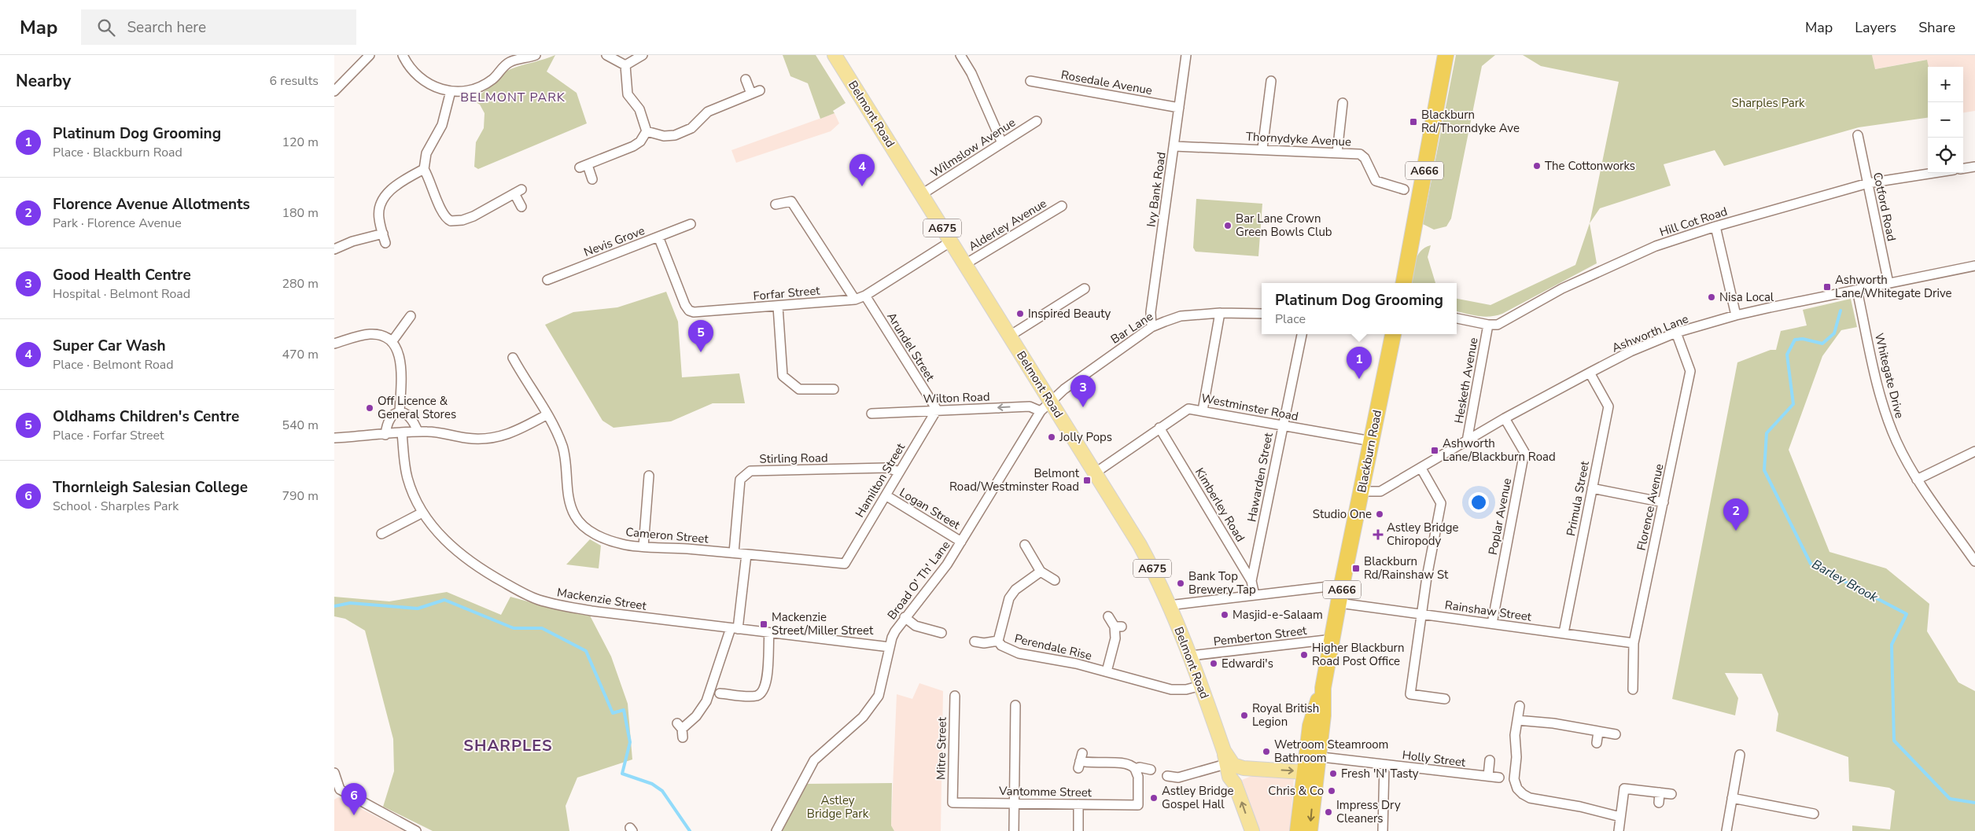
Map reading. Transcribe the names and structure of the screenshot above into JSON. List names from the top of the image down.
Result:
{
  "streets": {
    "highway": ["A666", "Blackburn Road"],
    "main road": ["Belmont Road", "A675"],
    "street": [
      "Rosedale Avenue",
      "Thornydyke Avenue",
      "Wilmslow Avenue",
      "Ivy Bank Road",
      "Cotford Road",
      "Hill Cot Road",
      "Alderley Avenue",
      "Nevis Grove",
      "Forfar Street",
      "Bar Lane",
      "Ashworth Lane",
      "Arundel Street",
      "Whitegate Drive",
      "Hesketh Avenue",
      "Wilton Road",
      "Westminster Road",
      "Stirling Road",
      "Hawarden Street",
      "Hamilton Street",
      "Primula Street",
      "Kimberley Road",
      "Florence Avenue",
      "Logan Street",
      "Poplar Avenue",
      "Cameron Street",
      "Broad O' Th' Lane",
      "Mackenzie Street",
      "Rainshaw Street",
      "Pemberton Street",
      "Perendale Rise",
      "Mitre Street",
      "Holly Street",
      "Vantomme Street"
    ]
  },
  "crossings": [
    ["Rosedale Avenue", "Ivy Bank Road"],
    ["Belmont Road", "Wilmslow Avenue"],
    ["Belmont Road", "Alderley Avenue"],
    ["Belmont Road", "Forfar Street"],
    ["Belmont Road", "Bar Lane"],
    ["Belmont Road", "Wilton Road"],
    ["Belmont Road", "Westminster Road"],
    ["Belmont Road", "Broad O' Th' Lane"],
    ["Belmont Road", "Pemberton Street"],
    ["Belmont Road", "Perendale Rise"],
    ["Thornydyke Avenue", "Ivy Bank Road"],
    ["Ivy Bank Road", "Bar Lane"],
    ["Cotford Road", "Hill Cot Road"],
    ["Cotford Road", "Ashworth Lane"],
    ["Hill Cot Road", "Hesketh Avenue"],
    ["Nevis Grove", "Forfar Street"],
    ["Forfar Street", "Arundel Street"],
    ["Bar Lane", "Wilton Road"],
    ["Bar Lane", "Broad O' Th' Lane"],
    ["Ashworth Lane", "Whitegate Drive"],
    ["Ashworth Lane", "Hesketh Avenue"],
    ["Ashworth Lane", "Blackburn Road"],
    ["Ashworth Lane", "Primula Street"],
    ["Ashworth Lane", "Florence Avenue"],
    ["Ashworth Lane", "Poplar Avenue"],
    ["Arundel Street", "Wilton Road"],
    ["Arundel Street", "Hamilton Street"],
    ["Wilton Road", "Hamilton Street"],
    ["Wilton Road", "Broad O' Th' Lane"],
    ["Westminster Road", "Blackburn Road"],
    ["Westminster Road", "Hawarden Street"],
    ["Westminster Road", "Kimberley Road"],
    ["Blackburn Road", "Rainshaw Street"],
    ["Blackburn Road", "Pemberton Street"],
    ["Blackburn Road", "Holly Street"],
    ["Stirling Road", "Hamilton Street"],
    ["Stirling Road", "Cameron Street"],
    ["Hawarden Street", "Kimberley Road"],
    ["Hamilton Street", "Logan Street"],
    ["Hamilton Street", "Cameron Street"],
    ["Primula Street", "Rainshaw Street"],
    ["Florence Avenue", "Rainshaw Street"],
    ["Logan Street", "Broad O' Th' Lane"],
    ["Poplar Avenue", "Rainshaw Street"],
    ["Broad O' Th' Lane", "Mackenzie Street"],
    ["Mitre Street", "Vantomme Street"]
  ],
  "one_way": ["Wilton Road"],
  "districts": ["BELMONT PARK", "SHARPLES"],
  "water": ["Barley Brook"],
  "parks": ["Sharples Park", "Astley Bridge Park"],
  "places": {
    "transit": [
      "Blackburn Rd/Thorndyke Ave",
      "Ashworth Lane/Whitegate Drive",
      "Ashworth Lane/Blackburn Road",
      "Belmont Road/Westminster Road",
      "Blackburn Rd/Rainshaw St",
      "Mackenzie Street/Miller Street"
    ],
    "other": [
      "The Cottonworks",
      "Bar Lane Crown Green Bowls Club",
      "Nisa Local",
      "Inspired Beauty",
      "Off Licence & General Stores",
      "Jolly Pops",
      "Studio One",
      "Bank Top Brewery Tap",
      "Masjid-e-Salaam",
      "Higher Blackburn Road Post Office",
      "Edwardi's",
      "Royal British Legion",
      "Wetroom Steamroom Bathroom",
      "Fresh 'N' Tasty",
      "Chris & Co",
      "Astley Bridge Gospel Hall",
      "Impress Dry Cleaners"
    ],
    "health": ["Astley Bridge Chiropody"]
  },
  "page": {
    "header": "Map",
    "search": "Search here",
    "nav": ["Map", "Layers", "Share"],
    "heading": ["Nearby", "6 results"],
    "map_buttons": ["+", "−"],
    "list": [
      {
        "mark": "1",
        "name": "Platinum Dog Grooming",
        "note": "Place · Blackburn Road",
        "value": "120 m"
      },
      {
        "mark": "2",
        "name": "Florence Avenue Allotments",
        "note": "Park · Florence Avenue",
        "value": "180 m"
      },
      {
        "mark": "3",
        "name": "Good Health Centre",
        "note": "Hospital · Belmont Road",
        "value": "280 m"
      },
      {
        "mark": "4",
        "name": "Super Car Wash",
        "note": "Place · Belmont Road",
        "value": "470 m"
      },
      {
        "mark": "5",
        "name": "Oldhams Children's Centre",
        "note": "Place · Forfar Street",
        "value": "540 m"
      },
      {
        "mark": "6",
        "name": "Thornleigh Salesian College",
        "note": "School · Sharples Park",
        "value": "790 m"
      }
    ],
    "pins": [
      "4",
      "5",
      "1",
      "3",
      "2",
      "6"
    ],
    "popup": ["Platinum Dog Grooming", "Place"]
  }
}
